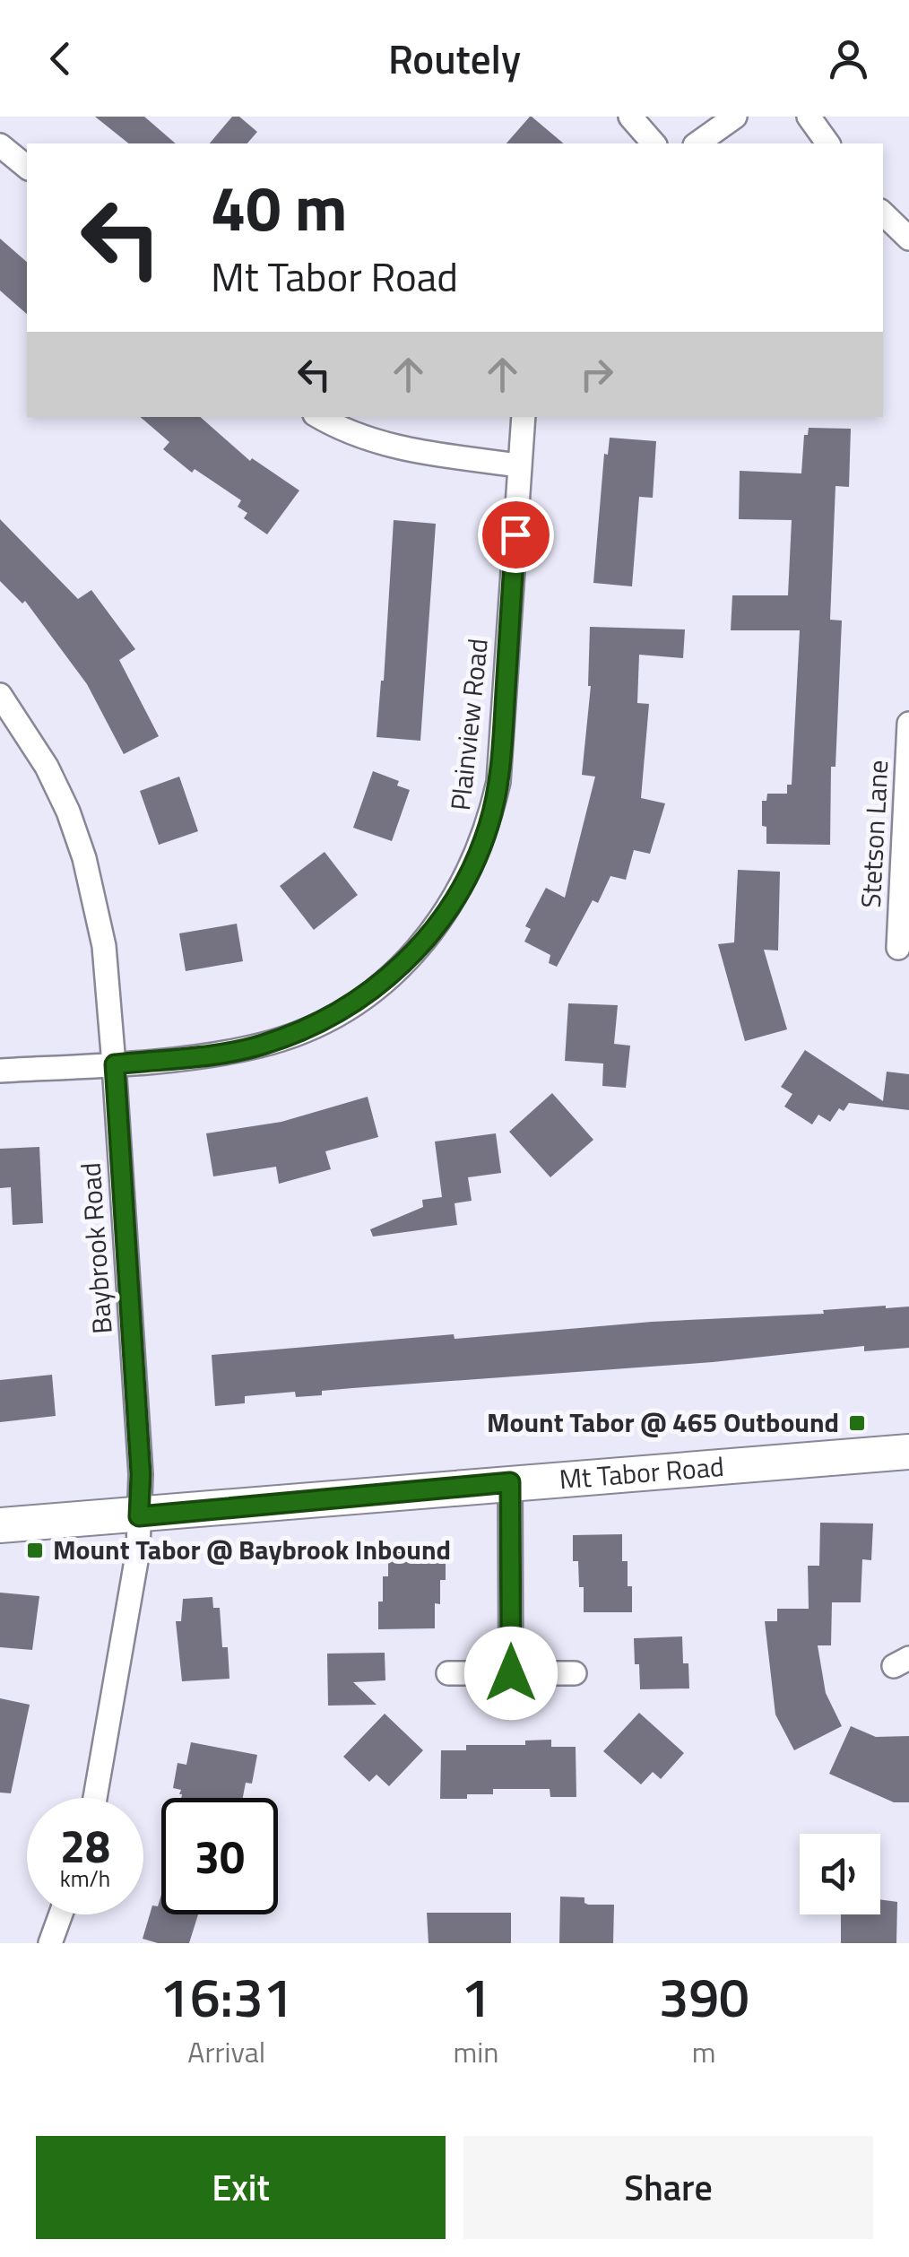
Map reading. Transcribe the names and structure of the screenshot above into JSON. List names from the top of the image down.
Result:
{
  "streets": {
    "street": [
      "Plainview Road",
      "Stetson Lane",
      "Baybrook Road",
      "Mt Tabor Road"
    ]
  },
  "crossings": [
    ["Plainview Road", "Baybrook Road"],
    ["Baybrook Road", "Mt Tabor Road"]
  ],
  "places": {
    "transit": ["Mount Tabor @ 465 Outbound", "Mount Tabor @ Baybrook Inbound"]
  },
  "page": {
    "header": "Routely",
    "turn": ["40 m", "Mt Tabor Road"],
    "speed": "28 km/h",
    "limit": "30",
    "eta": [
      "16:31",
      "Arrival",
      "1",
      "min",
      "390",
      "m"
    ],
    "buttons": ["Exit", "Share"]
  }
}
